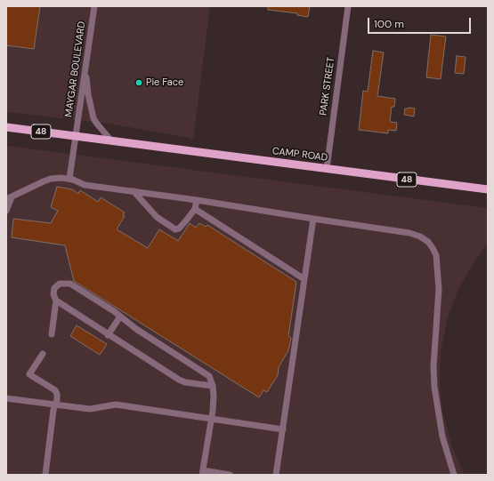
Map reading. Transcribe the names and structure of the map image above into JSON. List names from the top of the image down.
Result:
{
  "streets": {
    "main road": ["48", "CAMP ROAD"],
    "street": ["MAYGAR BOULEVARD", "PARK STREET"]
  },
  "crossings": [
    ["MAYGAR BOULEVARD", "CAMP ROAD"],
    ["PARK STREET", "CAMP ROAD"]
  ],
  "places": ["Pie Face"],
  "scale_bar": "100 m"
}
